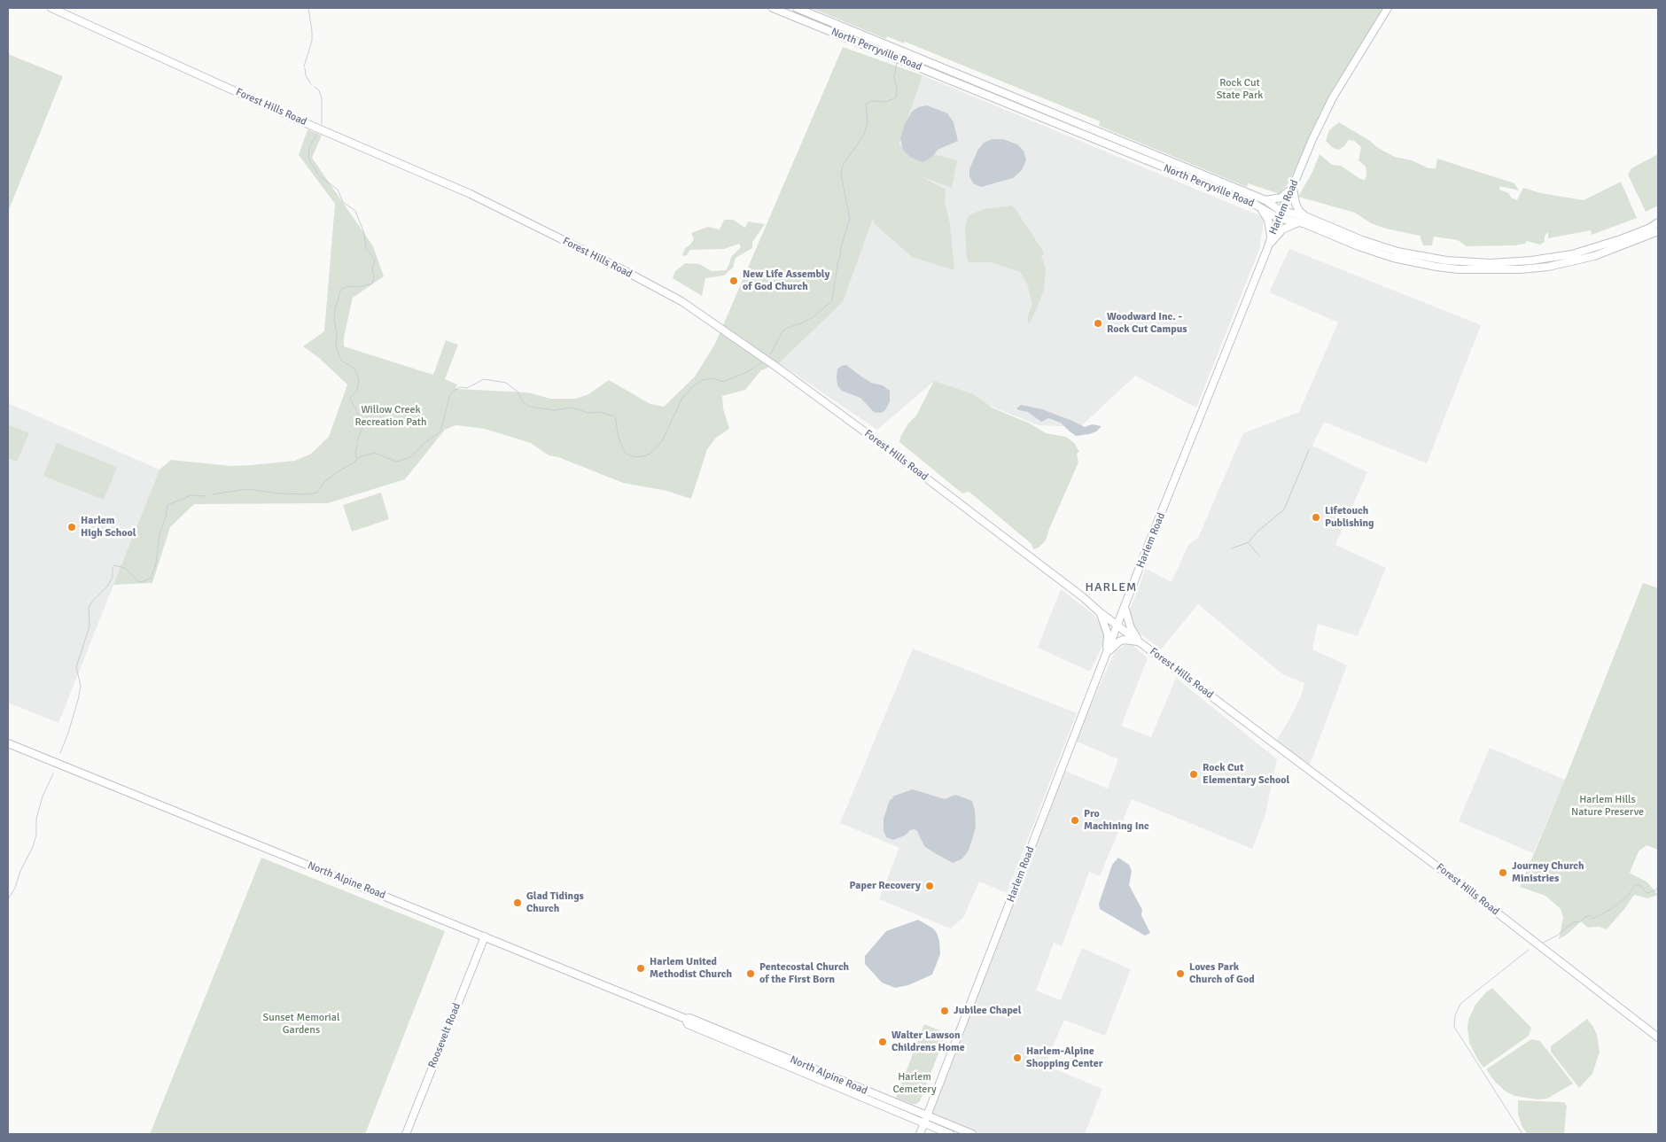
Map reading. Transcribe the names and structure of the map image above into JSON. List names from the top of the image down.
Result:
{
  "streets": {
    "main road": [
      "North Perryville Road",
      "Forest Hills Road",
      "Harlem Road",
      "North Alpine Road",
      "Roosevelt Road"
    ]
  },
  "crossings": [
    ["North Perryville Road", "Harlem Road"],
    ["Forest Hills Road", "Harlem Road"],
    ["Harlem Road", "North Alpine Road"],
    ["North Alpine Road", "Roosevelt Road"]
  ],
  "districts": ["HARLEM"],
  "parks": [
    "Rock Cut State Park",
    "Willow Creek Recreation Path",
    "Harlem Hills Nature Preserve",
    "Sunset Memorial Gardens",
    "Harlem Cemetery"
  ],
  "places": [
    "New Life Assembly of God Church",
    "Woodward Inc. - Rock Cut Campus",
    "Lifetouch Publishing",
    "Harlem High School",
    "Rock Cut Elementary School",
    "Pro Machining Inc",
    "Journey Church Ministries",
    "Paper Recovery",
    "Glad Tidings Church",
    "Harlem United Methodist Church",
    "Pentecostal Church of the First Born",
    "Loves Park Church of God",
    "Jubilee Chapel",
    "Walter Lawson Childrens Home",
    "Harlem-Alpine Shopping Center"
  ]
}
